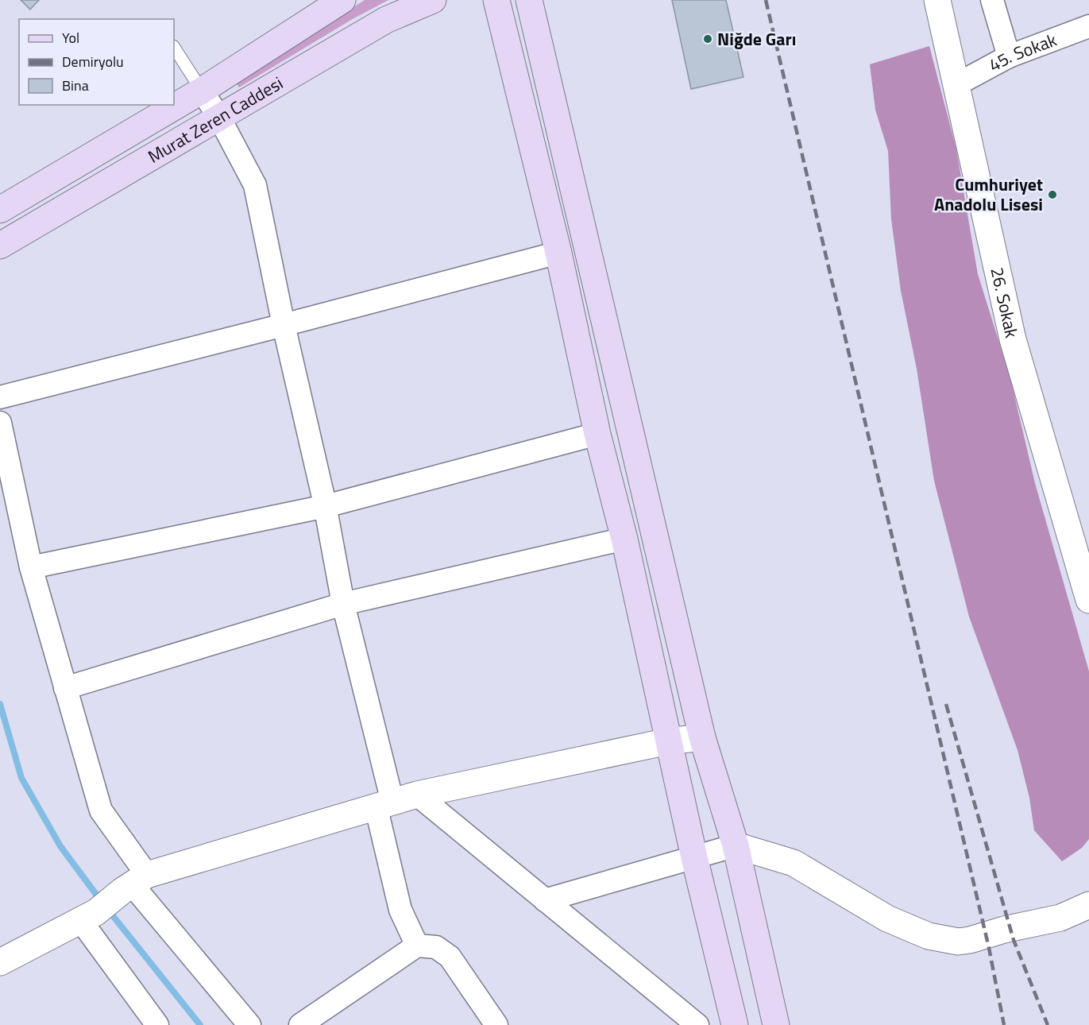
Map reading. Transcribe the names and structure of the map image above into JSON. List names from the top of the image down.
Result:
{
  "streets": {
    "main road": ["Murat Zeren Caddesi"],
    "street": ["45. Sokak", "26. Sokak"]
  },
  "crossings": [
    ["45. Sokak", "26. Sokak"]
  ],
  "places": ["Niğde Garı", "Cumhuriyet Anadolu Lisesi"],
  "legend": ["Yol", "Demiryolu", "Bina"]
}
